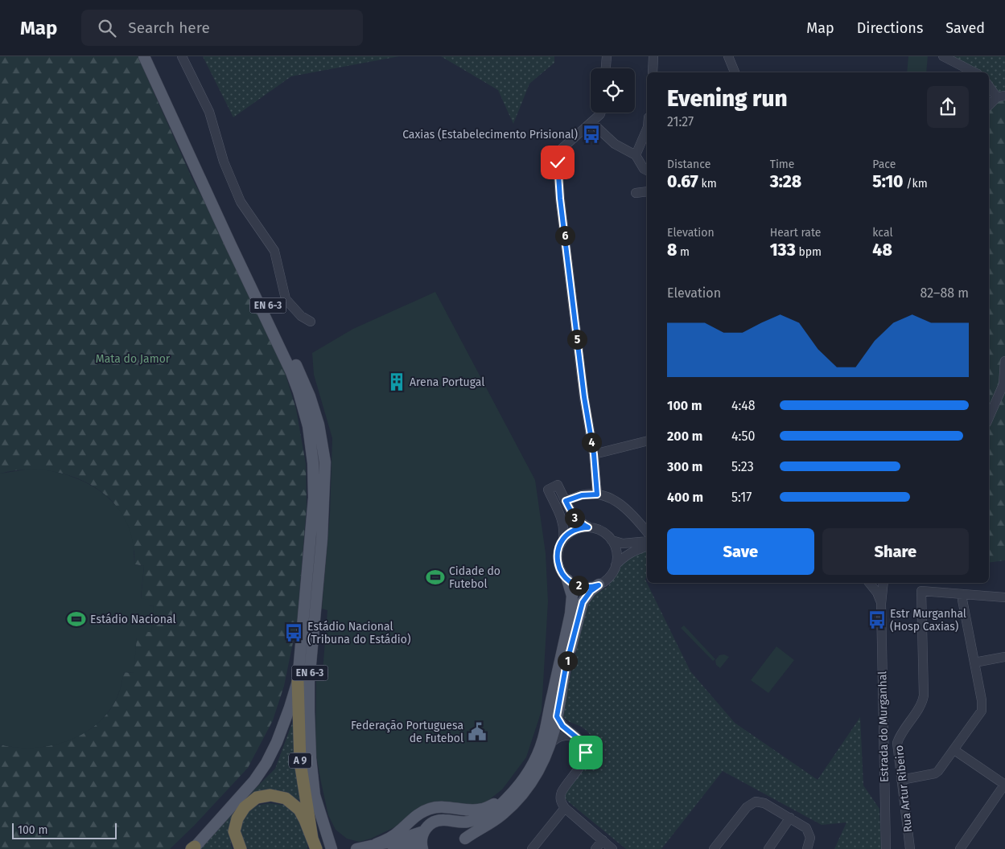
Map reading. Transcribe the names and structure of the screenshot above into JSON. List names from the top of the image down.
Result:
{
  "streets": {
    "highway": ["A 9"],
    "main road": ["EN 6-3"],
    "street": ["Estrada do Murganhal", "Rua Artur Ribeiro"]
  },
  "crossings": [
    ["EN 6-3", "A 9"]
  ],
  "parks": ["Mata do Jamor"],
  "places": {
    "bus stop": ["Caxias (Estabelecimento Prisional)", "Estr Murganhal (Hosp Caxias)", "Estádio Nacional (Tribuna do Estádio)"],
    "building": ["Arena Portugal"],
    "sports": ["Cidade do Futebol", "Estádio Nacional"],
    "public building": ["Federação Portuguesa de Futebol"]
  },
  "scale_bar": "100 m",
  "page": {
    "header": "Map",
    "search": "Search here",
    "nav": ["Map", "Directions", "Saved"],
    "heading": ["Evening run", "21:27"],
    "stats": [
      ["Distance", "0.67 km"],
      ["Time", "3:28"],
      ["Pace", "5:10 /km"],
      ["Elevation", "8 m"],
      ["Heart rate", "133 bpm"],
      ["kcal", "48"]
    ],
    "pins": [
      "6",
      "5",
      "4",
      "3",
      "2",
      "1"
    ],
    "chart": ["Elevation", "82–88 m"],
    "list": [
      {
        "name": "100 m",
        "note": "4:48"
      },
      {
        "name": "200 m",
        "note": "4:50"
      },
      {
        "name": "300 m",
        "note": "5:23"
      },
      {
        "name": "400 m",
        "note": "5:17"
      }
    ],
    "buttons": ["Save", "Share"],
    "scale": "100 m"
  }
}
